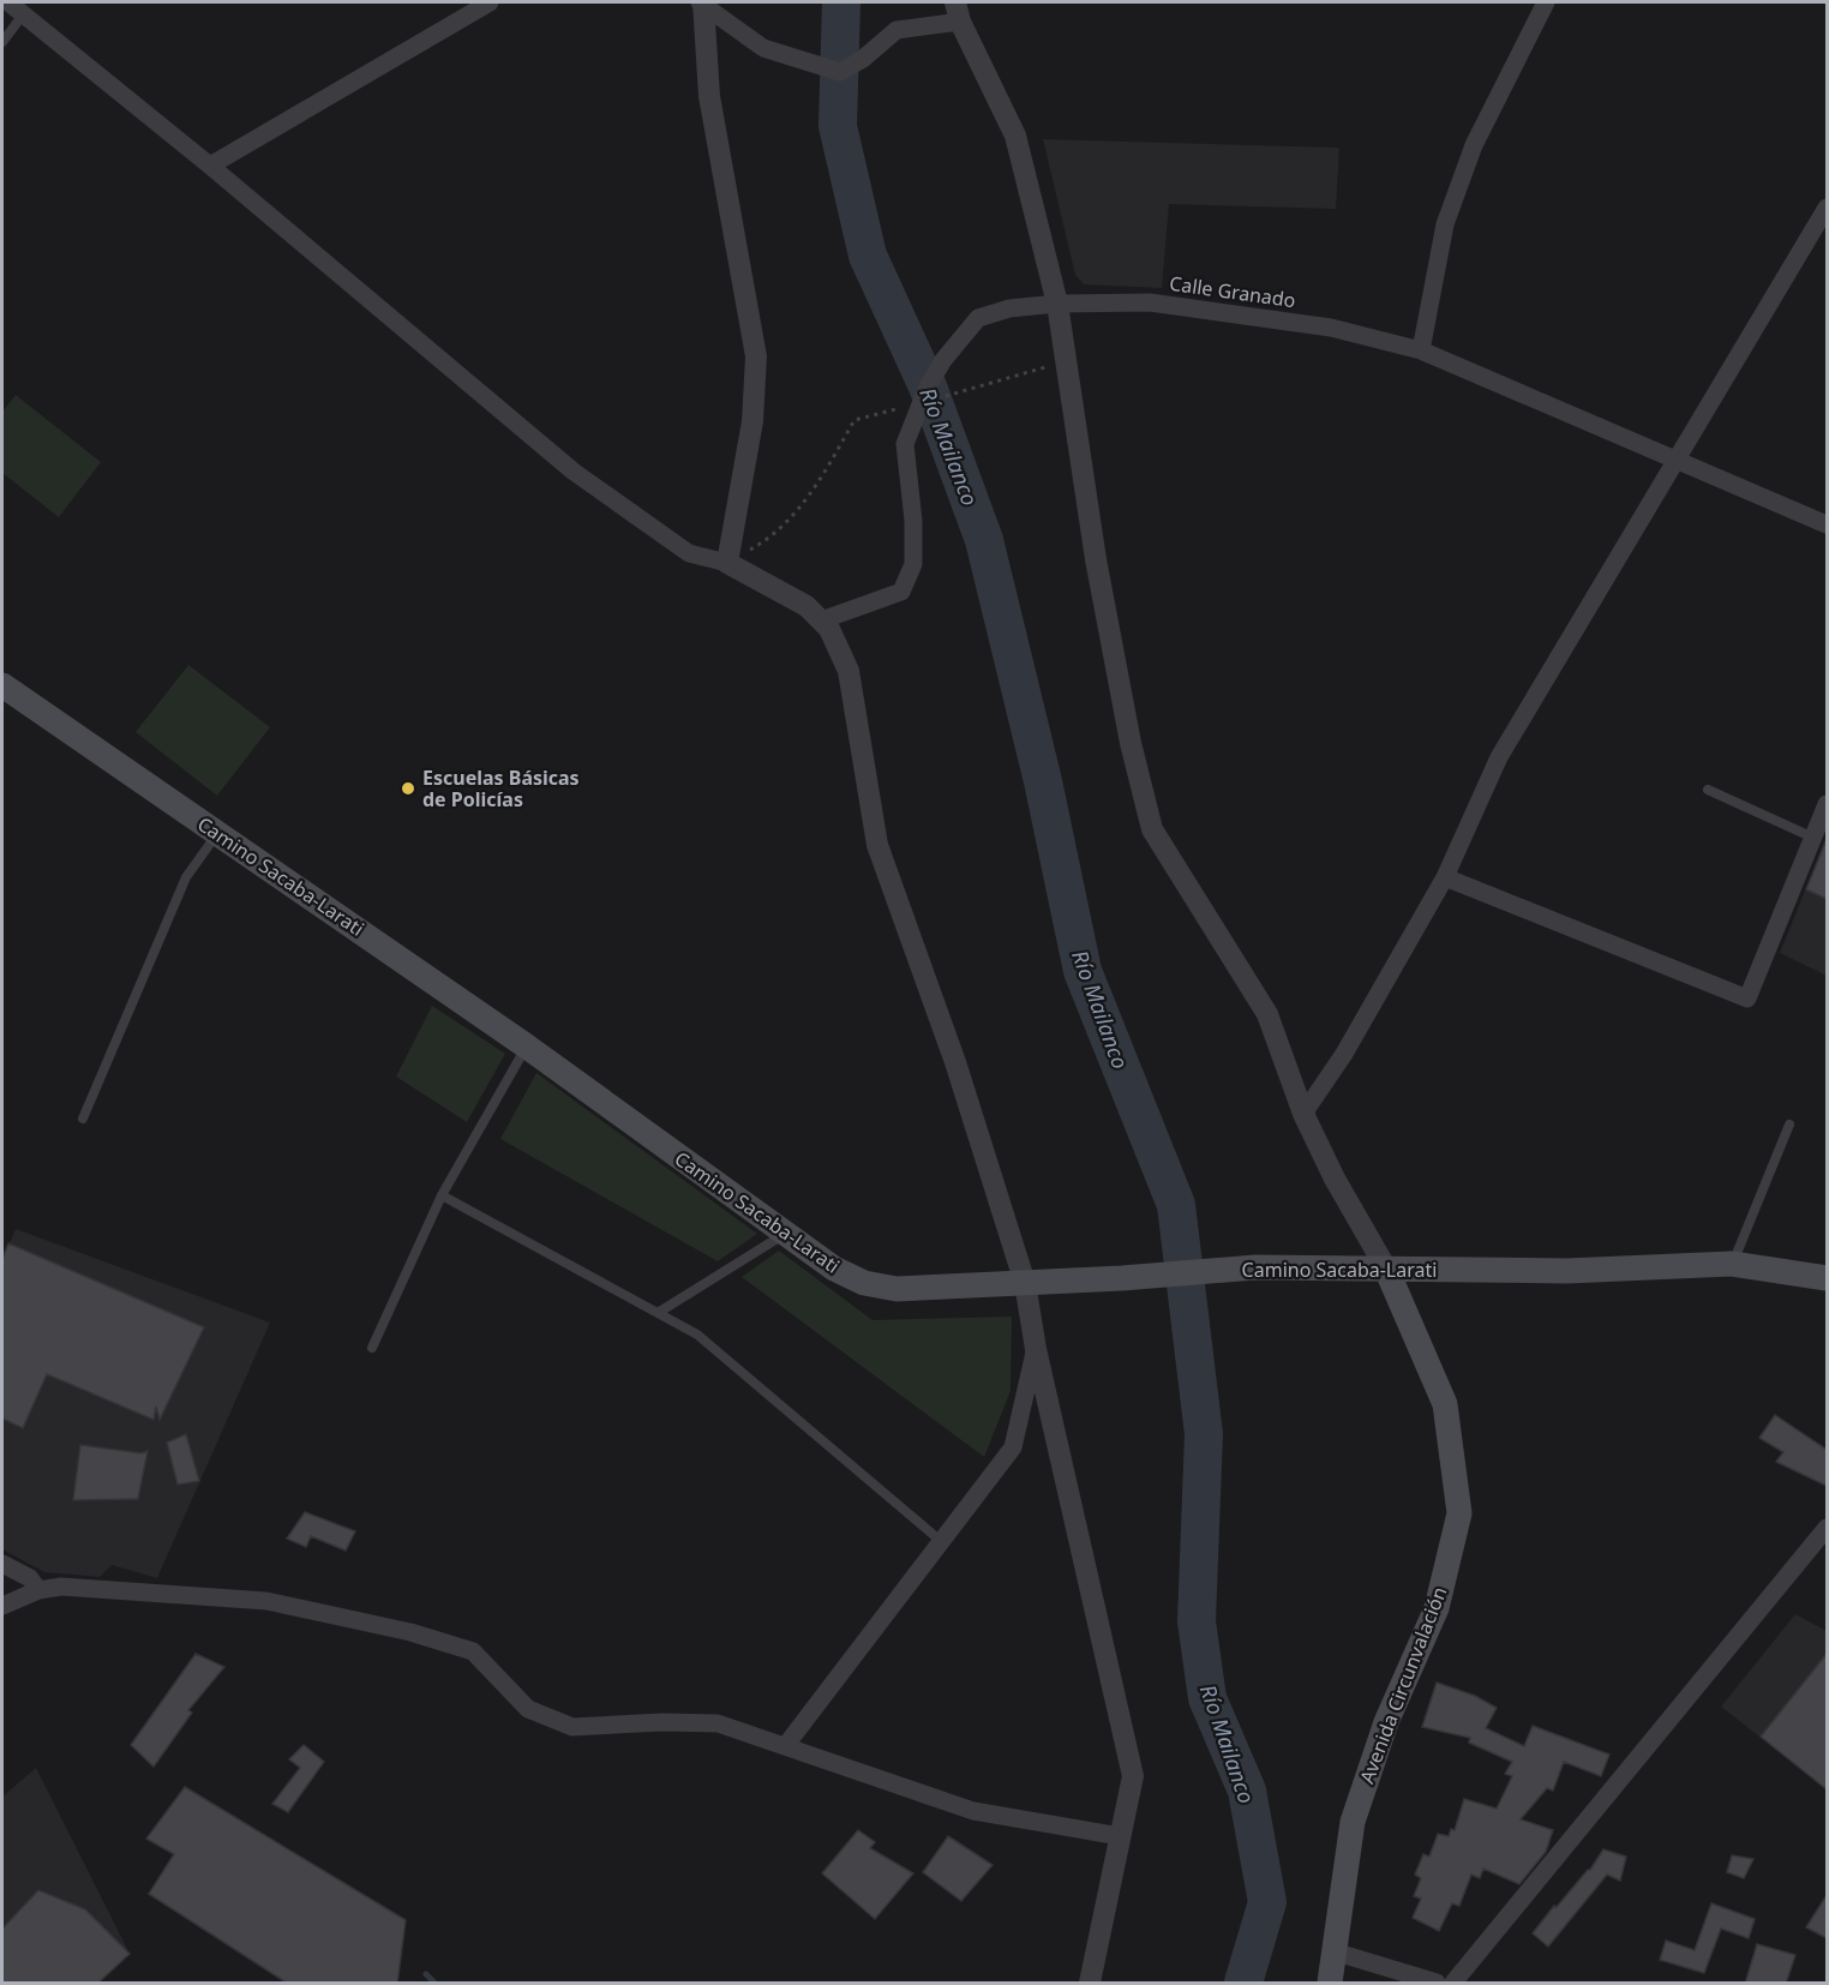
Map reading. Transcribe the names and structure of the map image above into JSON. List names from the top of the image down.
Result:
{
  "streets": {
    "main road": ["Camino Sacaba-Larati", "Avenida Circunvalación"],
    "street": ["Calle Granado"]
  },
  "crossings": [
    ["Camino Sacaba-Larati", "Avenida Circunvalación"]
  ],
  "water": ["Río Mailanco"],
  "places": ["Escuelas Básicas de Policías"]
}
